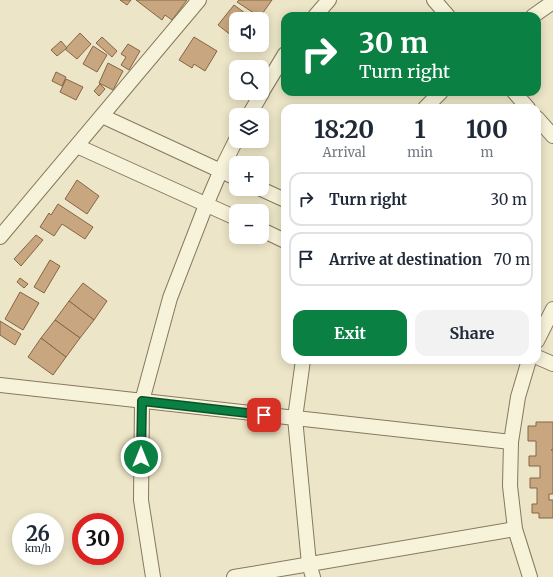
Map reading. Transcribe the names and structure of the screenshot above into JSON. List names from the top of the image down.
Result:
{
  "page": {
    "map_buttons": ["+", "−"],
    "turn": ["30 m", "Turn right"],
    "eta": [
      "18:20",
      "Arrival",
      "1",
      "min",
      "100",
      "m"
    ],
    "list": [
      {
        "name": "Turn right",
        "value": "30 m"
      },
      {
        "name": "Arrive at destination",
        "value": "70 m"
      }
    ],
    "buttons": ["Exit", "Share"],
    "speed": "26 km/h",
    "limit": "30"
  }
}
